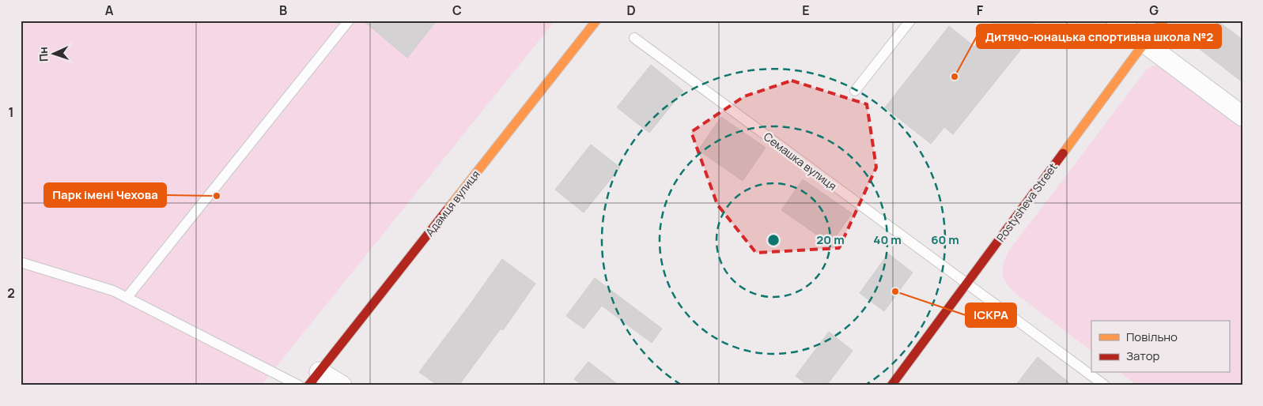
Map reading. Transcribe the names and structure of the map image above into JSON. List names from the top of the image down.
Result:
{
  "streets": {
    "street": ["Postysheva Street", "Адамця вулиця"],
    "lane": ["Семашка вулиця"]
  },
  "crossings": [
    ["Семашка вулиця", "Postysheva Street"]
  ],
  "places": ["Дитячо-юнацька спортивна школа №2", "Парк імені Чехова", "ІСКРА"],
  "legend": ["Повільно", "Затор"],
  "north": "left",
  "grid": {
    "columns": [
      "A",
      "B",
      "C",
      "D",
      "E",
      "F",
      "G"
    ],
    "rows": ["1", "2"]
  },
  "rings": ["20 m", "40 m", "60 m"]
}
